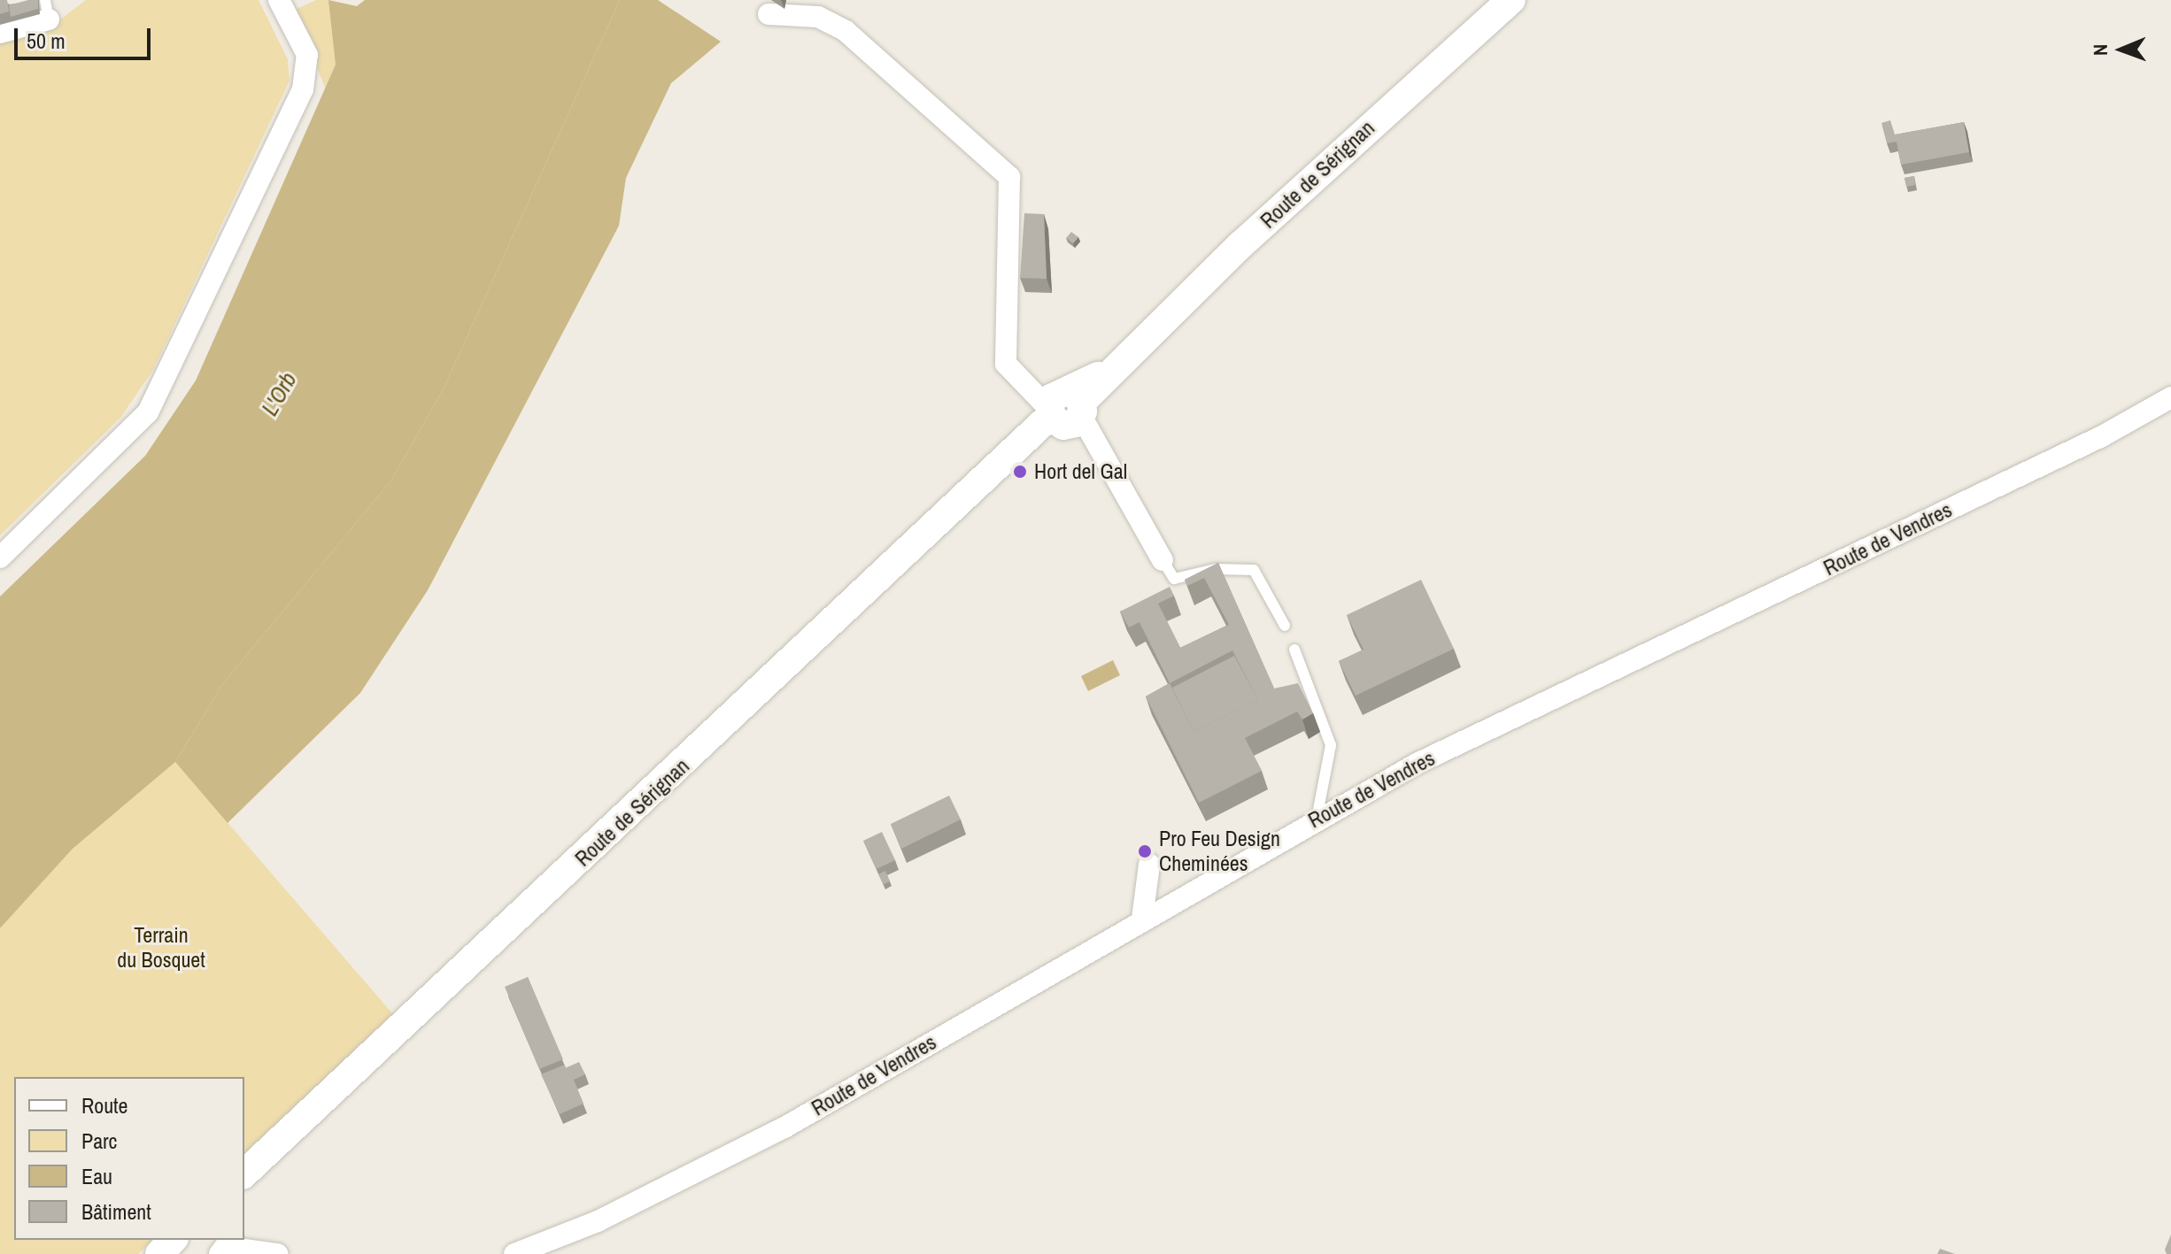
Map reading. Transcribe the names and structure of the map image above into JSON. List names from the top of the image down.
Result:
{
  "streets": {
    "main road": ["Route de Sérignan"],
    "street": ["Route de Vendres"]
  },
  "water": ["L'Orb"],
  "parks": ["Terrain du Bosquet"],
  "places": ["Hort del Gal", "Pro Feu Design Cheminées"],
  "legend": [
    "Route",
    "Parc",
    "Eau",
    "Bâtiment"
  ],
  "scale_bar": "50 m",
  "north": "left"
}
